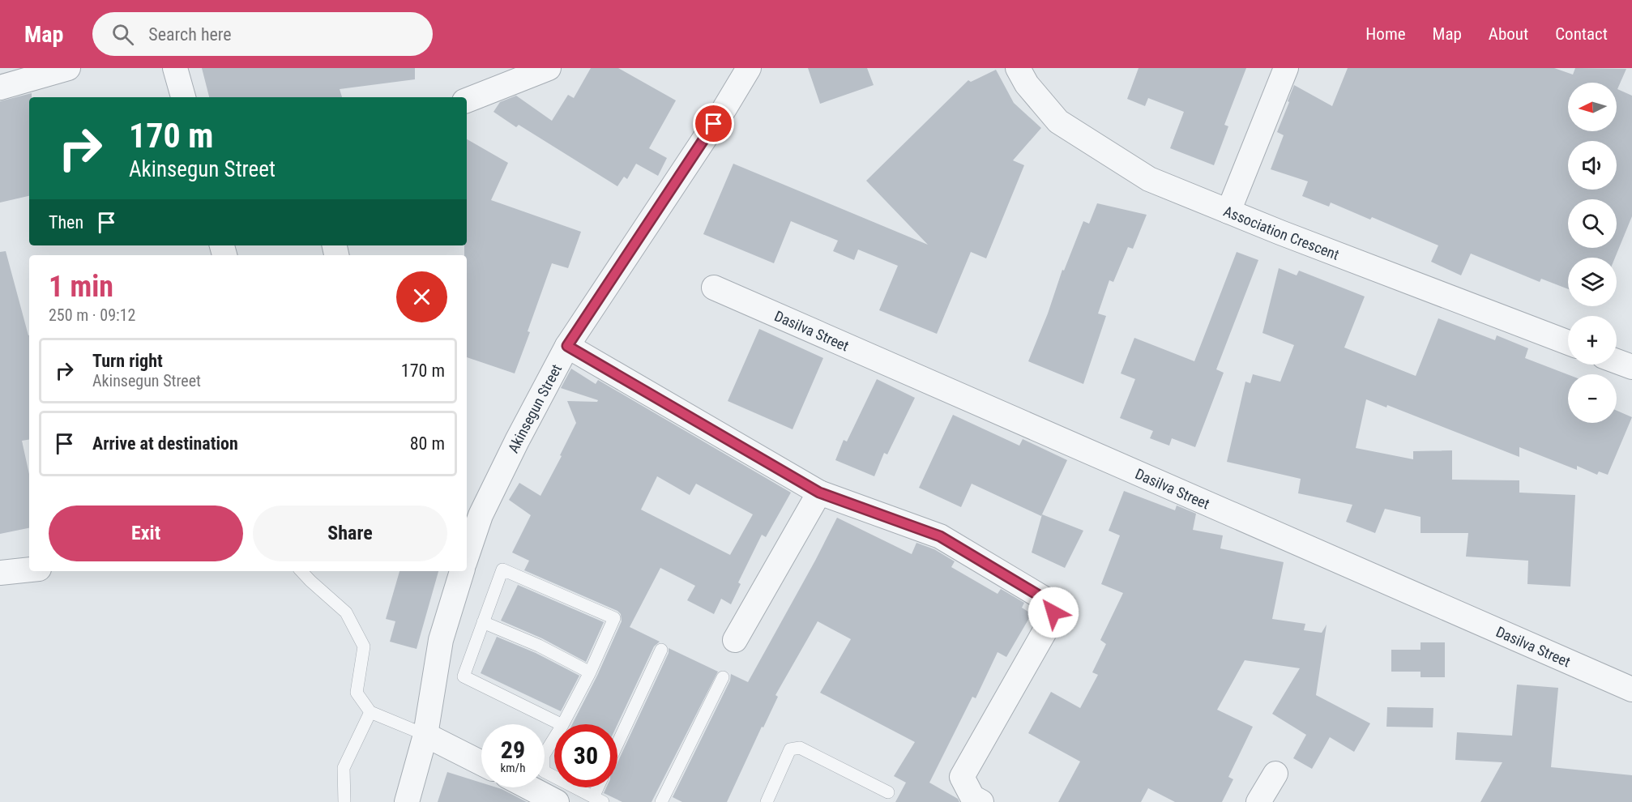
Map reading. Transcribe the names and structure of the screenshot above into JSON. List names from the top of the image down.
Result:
{
  "streets": {
    "street": ["Association Crescent", "Dasilva Street", "Akinsegun Street"]
  },
  "north": "left",
  "page": {
    "header": "Map",
    "search": "Search here",
    "nav": [
      "Home",
      "Map",
      "About",
      "Contact"
    ],
    "map_buttons": ["+", "−"],
    "turn": ["170 m", "Akinsegun Street"],
    "then": "Then",
    "heading": ["1 min", "250 m · 09:12"],
    "list": [
      {
        "name": "Turn right",
        "note": "Akinsegun Street",
        "value": "170 m"
      },
      {
        "name": "Arrive at destination",
        "value": "80 m"
      }
    ],
    "buttons": ["Exit", "Share"],
    "speed": "29 km/h",
    "limit": "30"
  }
}
